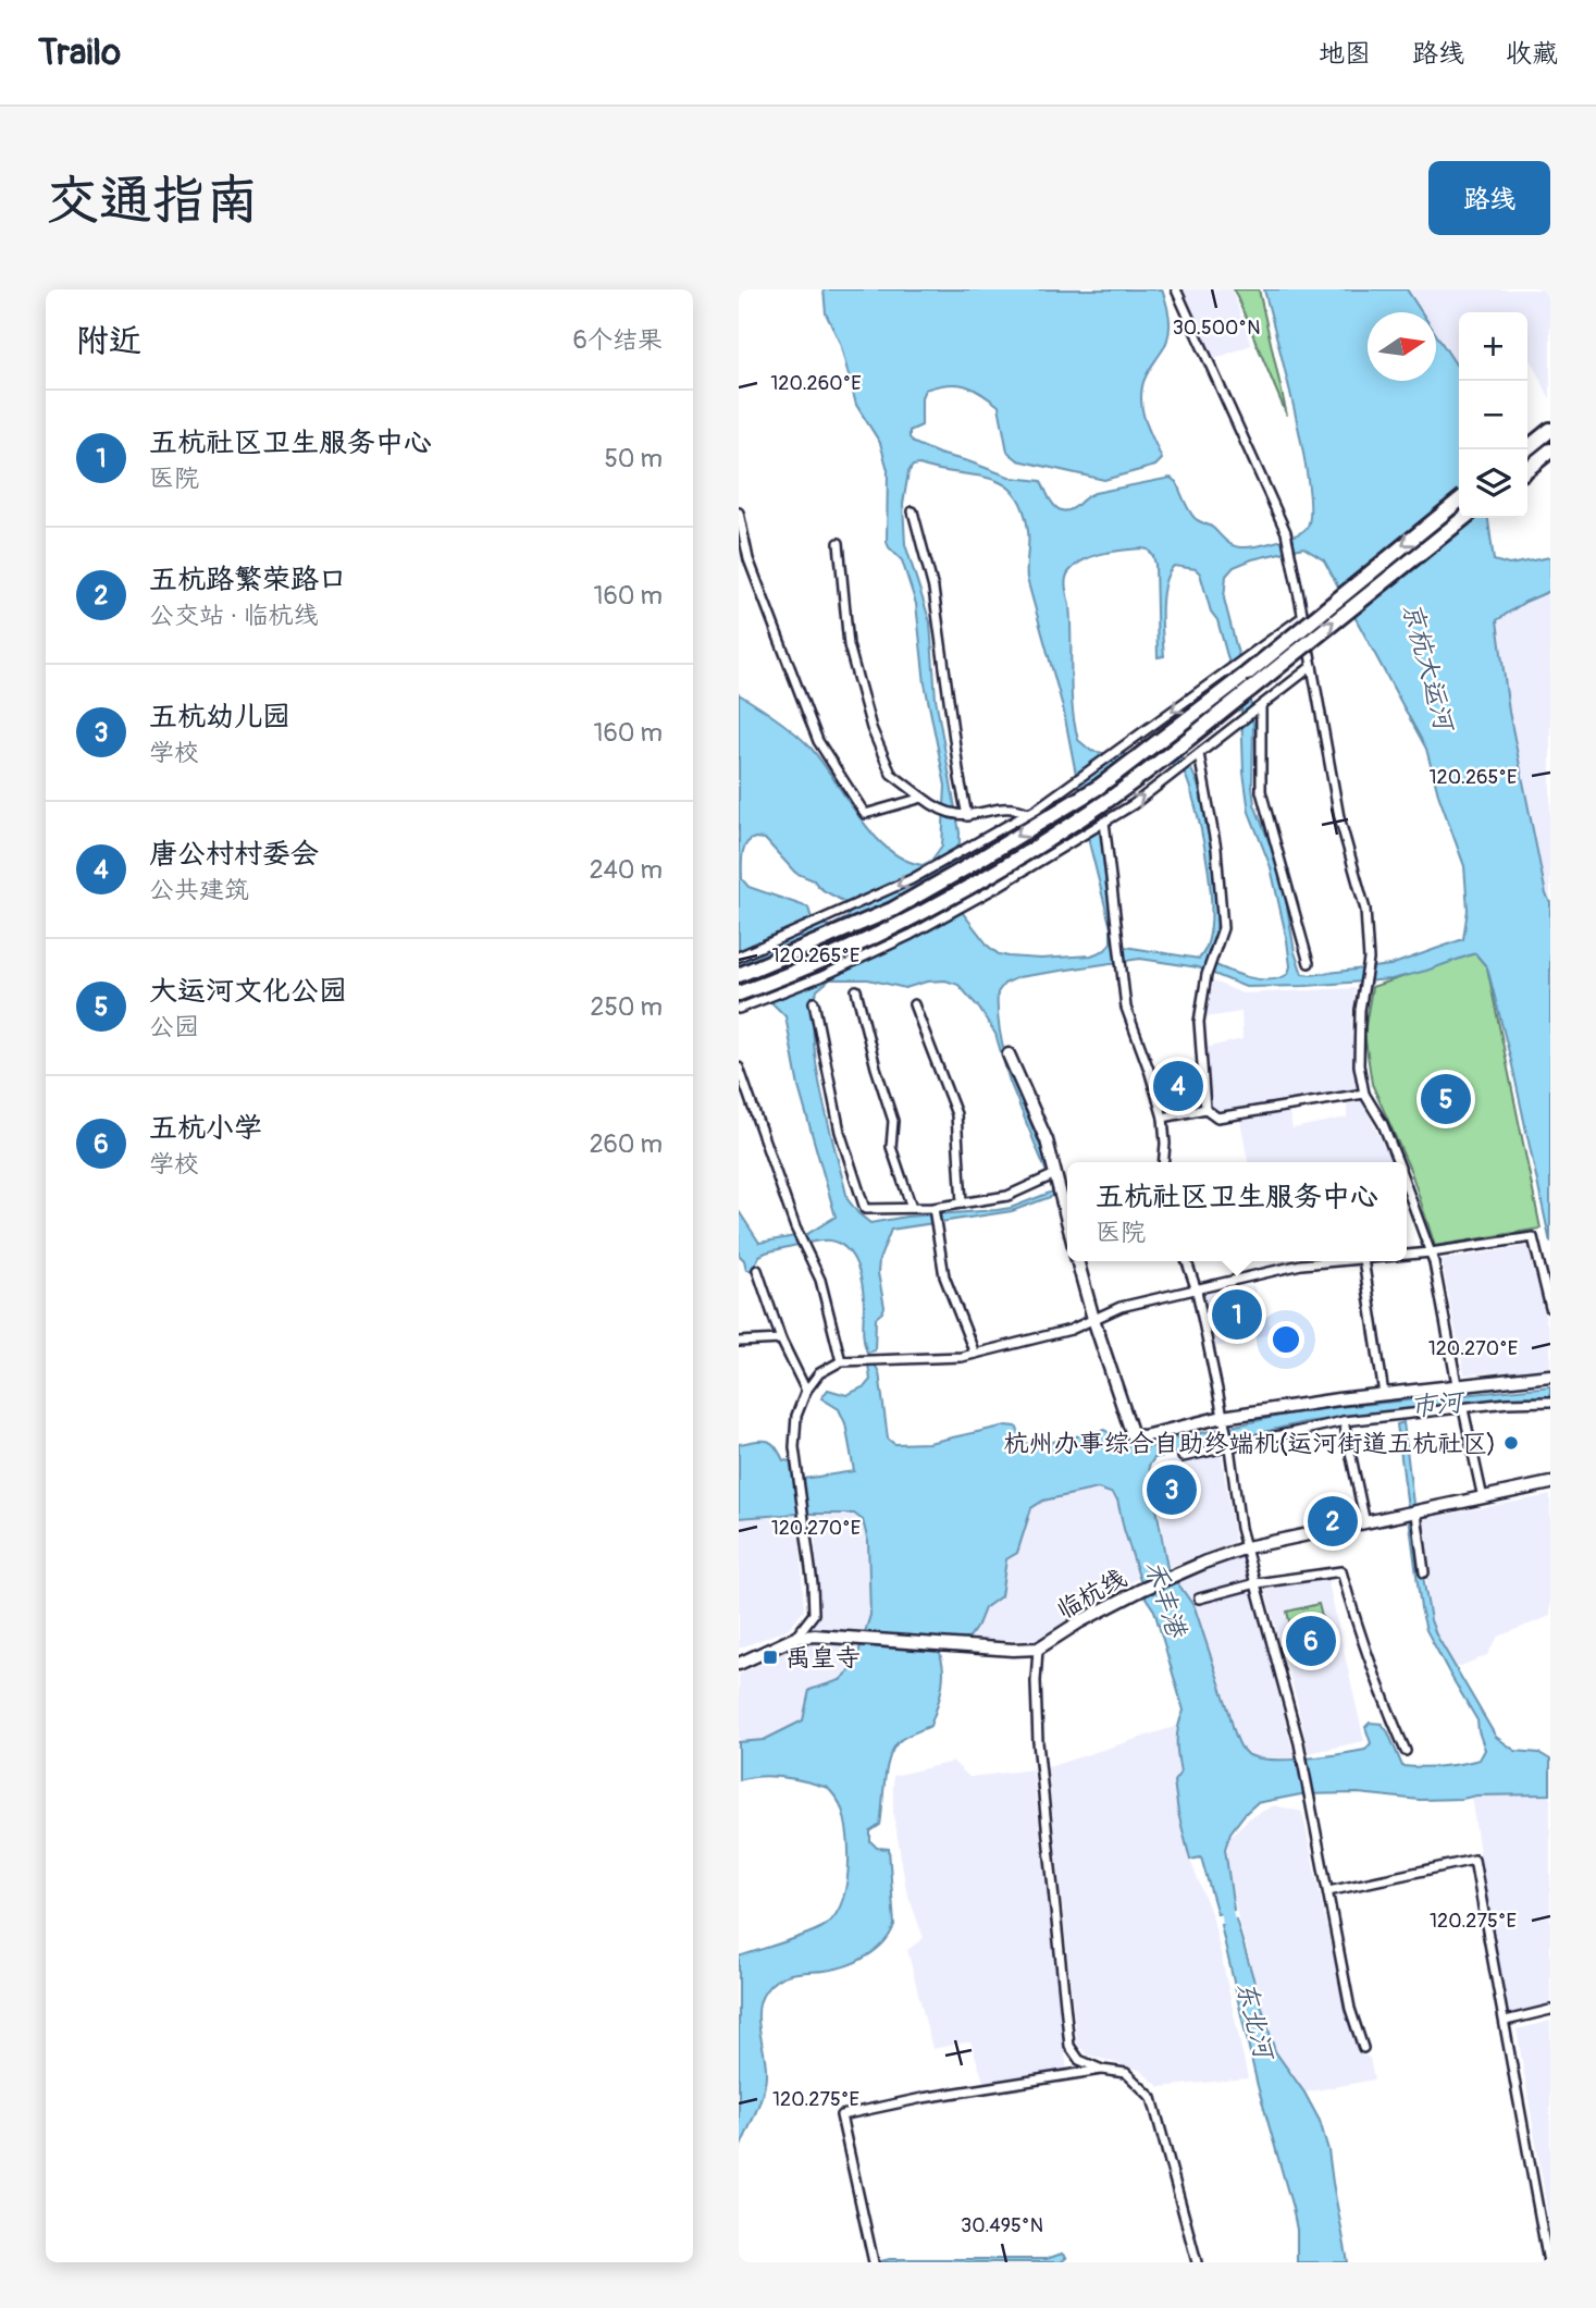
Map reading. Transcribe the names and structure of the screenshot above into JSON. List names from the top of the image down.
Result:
{
  "streets": {
    "street": ["临杭线"]
  },
  "water": [
    "京杭大运河",
    "市河",
    "禾丰港",
    "东北河"
  ],
  "places": {
    "other": ["杭州办事综合自助终端机(运河街道五杭社区)"],
    "transit": ["禹皇寺"]
  },
  "north": "right",
  "page": {
    "header": "Trailo",
    "nav": ["地图", "路线", "收藏"],
    "buttons": "路线",
    "title": "交通指南",
    "heading": ["附近", "6个结果"],
    "map_buttons": ["+", "−"],
    "list": [
      {
        "mark": "1",
        "name": "五杭社区卫生服务中心",
        "note": "医院",
        "value": "50 m"
      },
      {
        "mark": "2",
        "name": "五杭路繁荣路口",
        "note": "公交站 · 临杭线",
        "value": "160 m"
      },
      {
        "mark": "3",
        "name": "五杭幼儿园",
        "note": "学校",
        "value": "160 m"
      },
      {
        "mark": "4",
        "name": "唐公村村委会",
        "note": "公共建筑",
        "value": "240 m"
      },
      {
        "mark": "5",
        "name": "大运河文化公园",
        "note": "公园",
        "value": "250 m"
      },
      {
        "mark": "6",
        "name": "五杭小学",
        "note": "学校",
        "value": "260 m"
      }
    ],
    "pins": [
      "4",
      "5",
      "1",
      "3",
      "2",
      "6"
    ],
    "popup": ["五杭社区卫生服务中心", "医院"]
  },
  "coordinates": [
    "30.500°N",
    "120.260°E",
    "120.265°E",
    "120.270°E",
    "120.275°E",
    "30.495°N"
  ]
}
